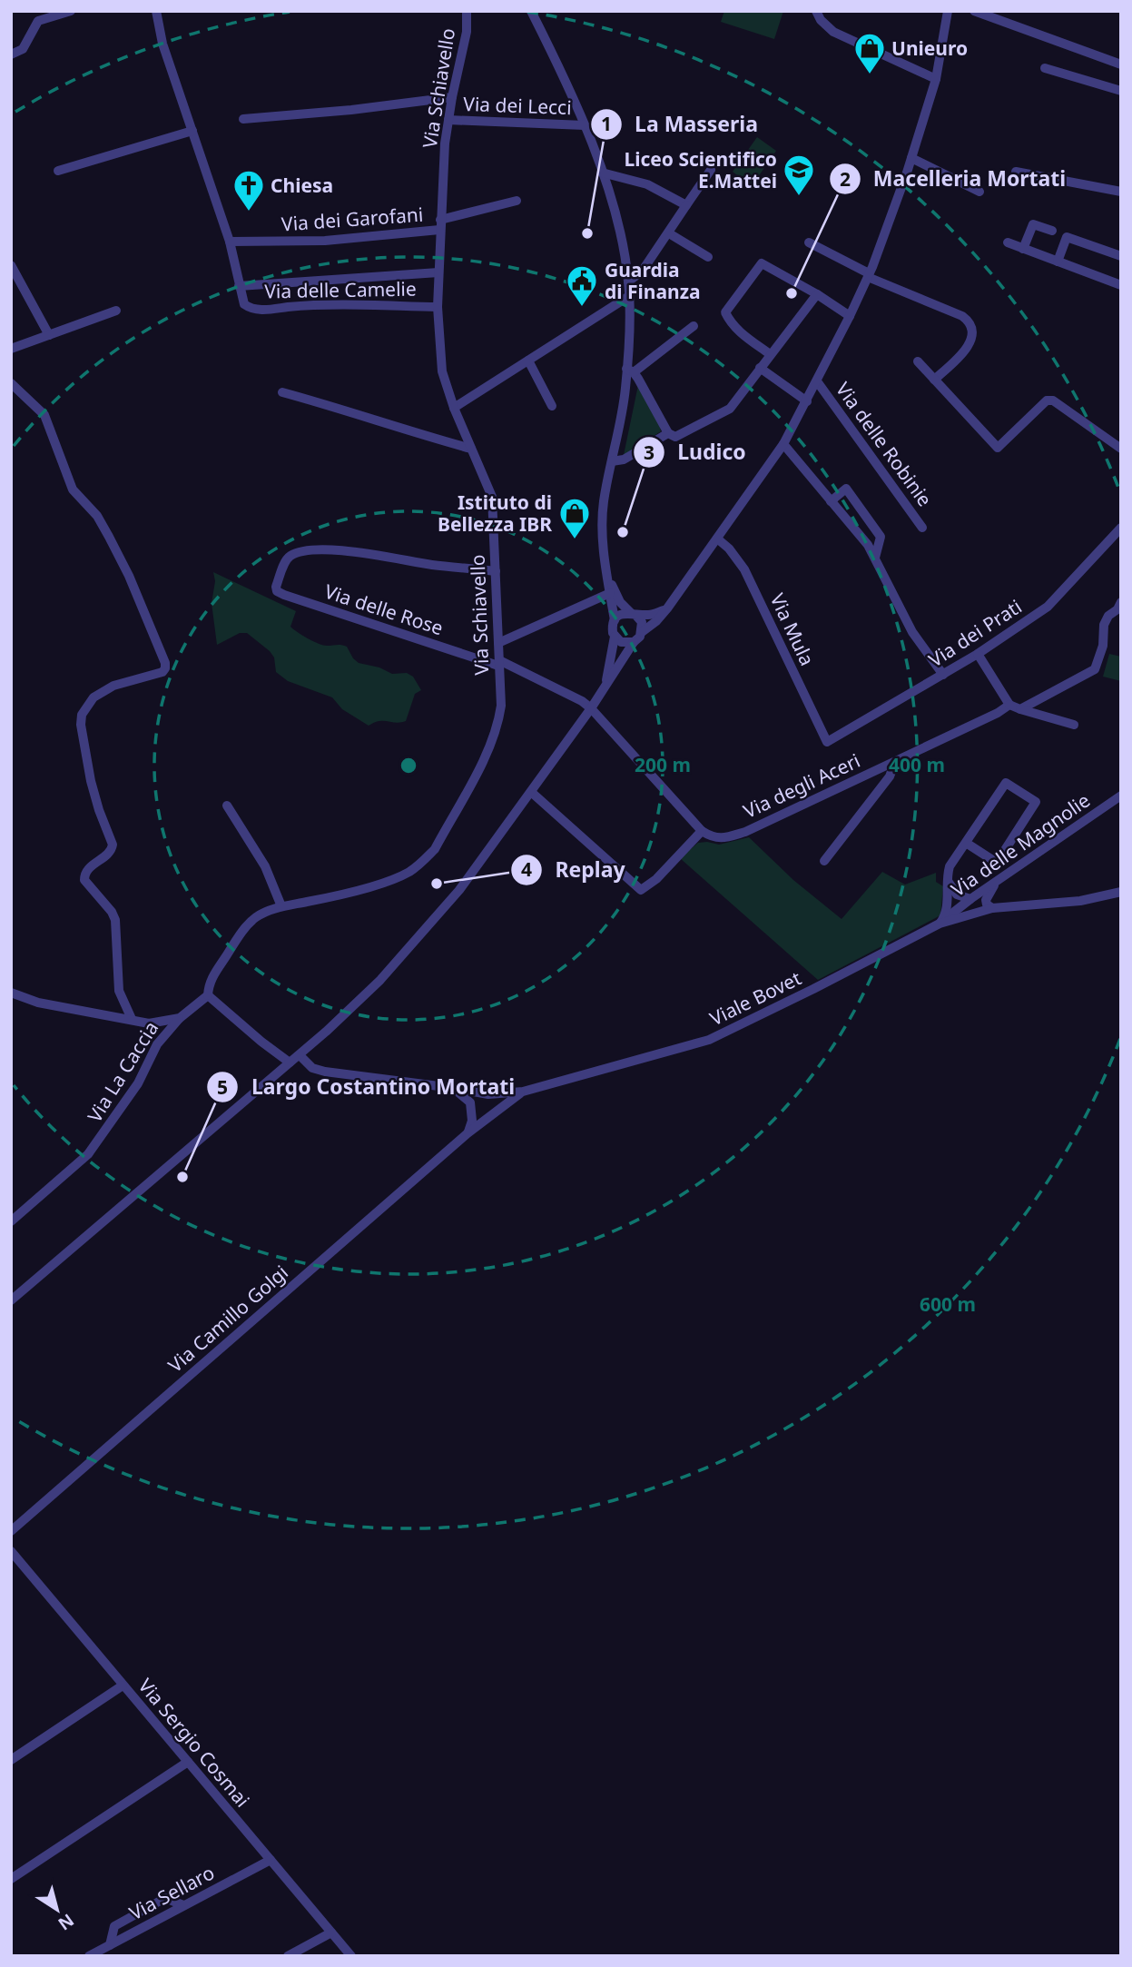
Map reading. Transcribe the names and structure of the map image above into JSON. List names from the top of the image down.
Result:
{
  "streets": {
    "street": [
      "Via Schiavello",
      "Via dei Lecci",
      "Via dei Garofani",
      "Via delle Camelie",
      "Via delle Robinie",
      "Via delle Rose",
      "Via Mula",
      "Via dei Prati",
      "Via degli Aceri",
      "Via delle Magnolie",
      "Viale Bovet",
      "Via La Caccia",
      "Via Camillo Golgi",
      "Via Sergio Cosmai",
      "Via Sellaro"
    ]
  },
  "crossings": [
    ["Via Schiavello", "Via dei Lecci"],
    ["Via Schiavello", "Via dei Garofani"],
    ["Via Schiavello", "Via delle Camelie"],
    ["Via Schiavello", "Via delle Rose"],
    ["Via Schiavello", "Via La Caccia"],
    ["Via Mula", "Via dei Prati"],
    ["Via delle Magnolie", "Viale Bovet"],
    ["Viale Bovet", "Via Camillo Golgi"],
    ["Via Sergio Cosmai", "Via Sellaro"]
  ],
  "places": {
    "shop": ["Unieuro", "Istituto di Bellezza IBR"],
    "school or university": ["Liceo Scientifico E.Mattei"],
    "church": ["Chiesa"],
    "other": [
      "La Masseria",
      "Macelleria Mortati",
      "Ludico",
      "Replay",
      "Largo Costantino Mortati"
    ],
    "public building": ["Guardia di Finanza"]
  },
  "north": "bottom right",
  "rings": ["200 m", "400 m", "600 m"]
}
